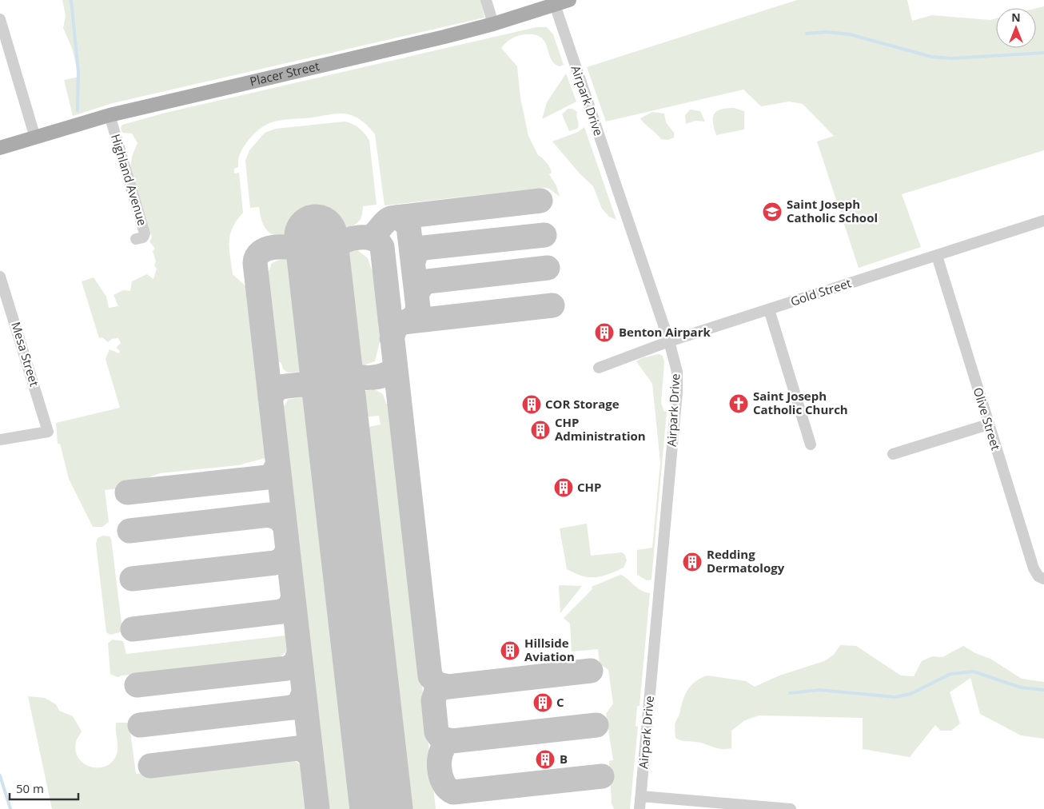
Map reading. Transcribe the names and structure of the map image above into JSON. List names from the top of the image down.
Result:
{
  "streets": {
    "main road": ["Placer Street"],
    "street": [
      "Airpark Drive",
      "Highland Avenue",
      "Gold Street",
      "Mesa Street",
      "Olive Street"
    ]
  },
  "crossings": [
    ["Placer Street", "Airpark Drive"],
    ["Placer Street", "Highland Avenue"],
    ["Airpark Drive", "Gold Street"],
    ["Gold Street", "Olive Street"]
  ],
  "places": {
    "school or university": ["Saint Joseph Catholic School"],
    "building": [
      "Benton Airpark",
      "COR Storage",
      "CHP Administration",
      "CHP",
      "Redding Dermatology",
      "Hillside Aviation",
      "C",
      "B"
    ],
    "church": ["Saint Joseph Catholic Church"]
  },
  "scale_bar": "50 m",
  "north": "top"
}
